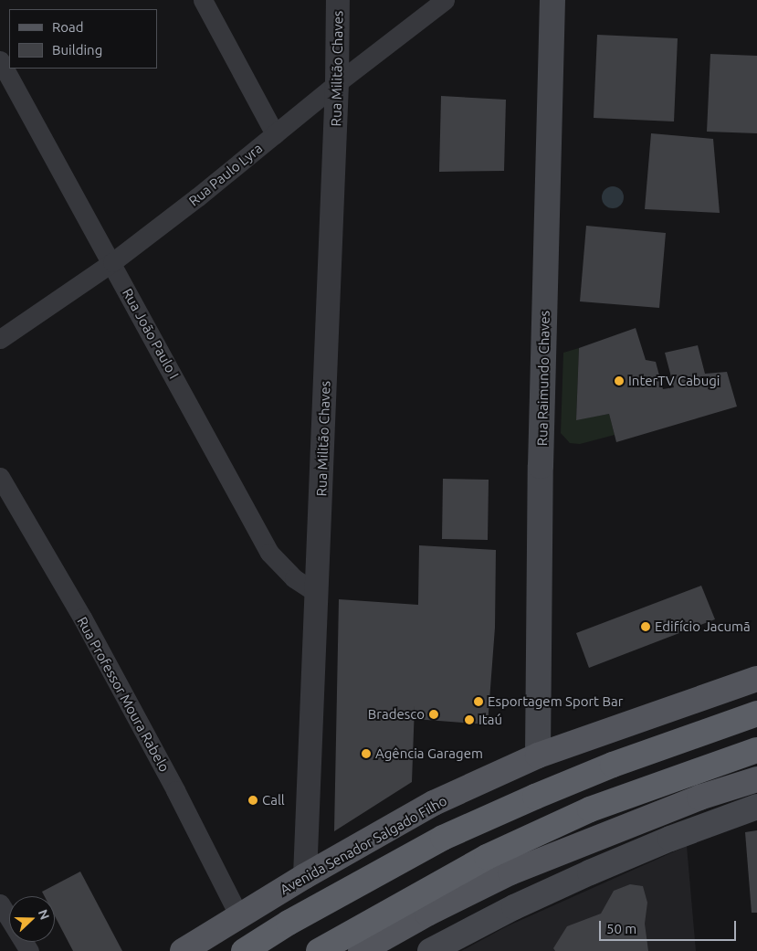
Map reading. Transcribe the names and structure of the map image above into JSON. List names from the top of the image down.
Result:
{
  "streets": {
    "main road": ["Rua Raimundo Chaves", "Avenida Senador Salgado Filho"],
    "street": [
      "Rua Militão Chaves",
      "Rua Paulo Lyra",
      "Rua João Paulo I",
      "Rua Professor Moura Rabelo"
    ]
  },
  "crossings": [
    ["Rua Militão Chaves", "Rua Paulo Lyra"],
    ["Rua Militão Chaves", "Rua João Paulo I"],
    ["Rua Militão Chaves", "Avenida Senador Salgado Filho"],
    ["Rua Paulo Lyra", "Rua João Paulo I"],
    ["Rua Raimundo Chaves", "Avenida Senador Salgado Filho"],
    ["Rua Professor Moura Rabelo", "Avenida Senador Salgado Filho"]
  ],
  "places": [
    "InterTV Cabugi",
    "Edifício Jacumã",
    "Esportagem Sport Bar",
    "Bradesco",
    "Itaú",
    "Agência Garagem",
    "Call"
  ],
  "legend": ["Road", "Building"],
  "scale_bar": "50 m",
  "north": "right"
}
